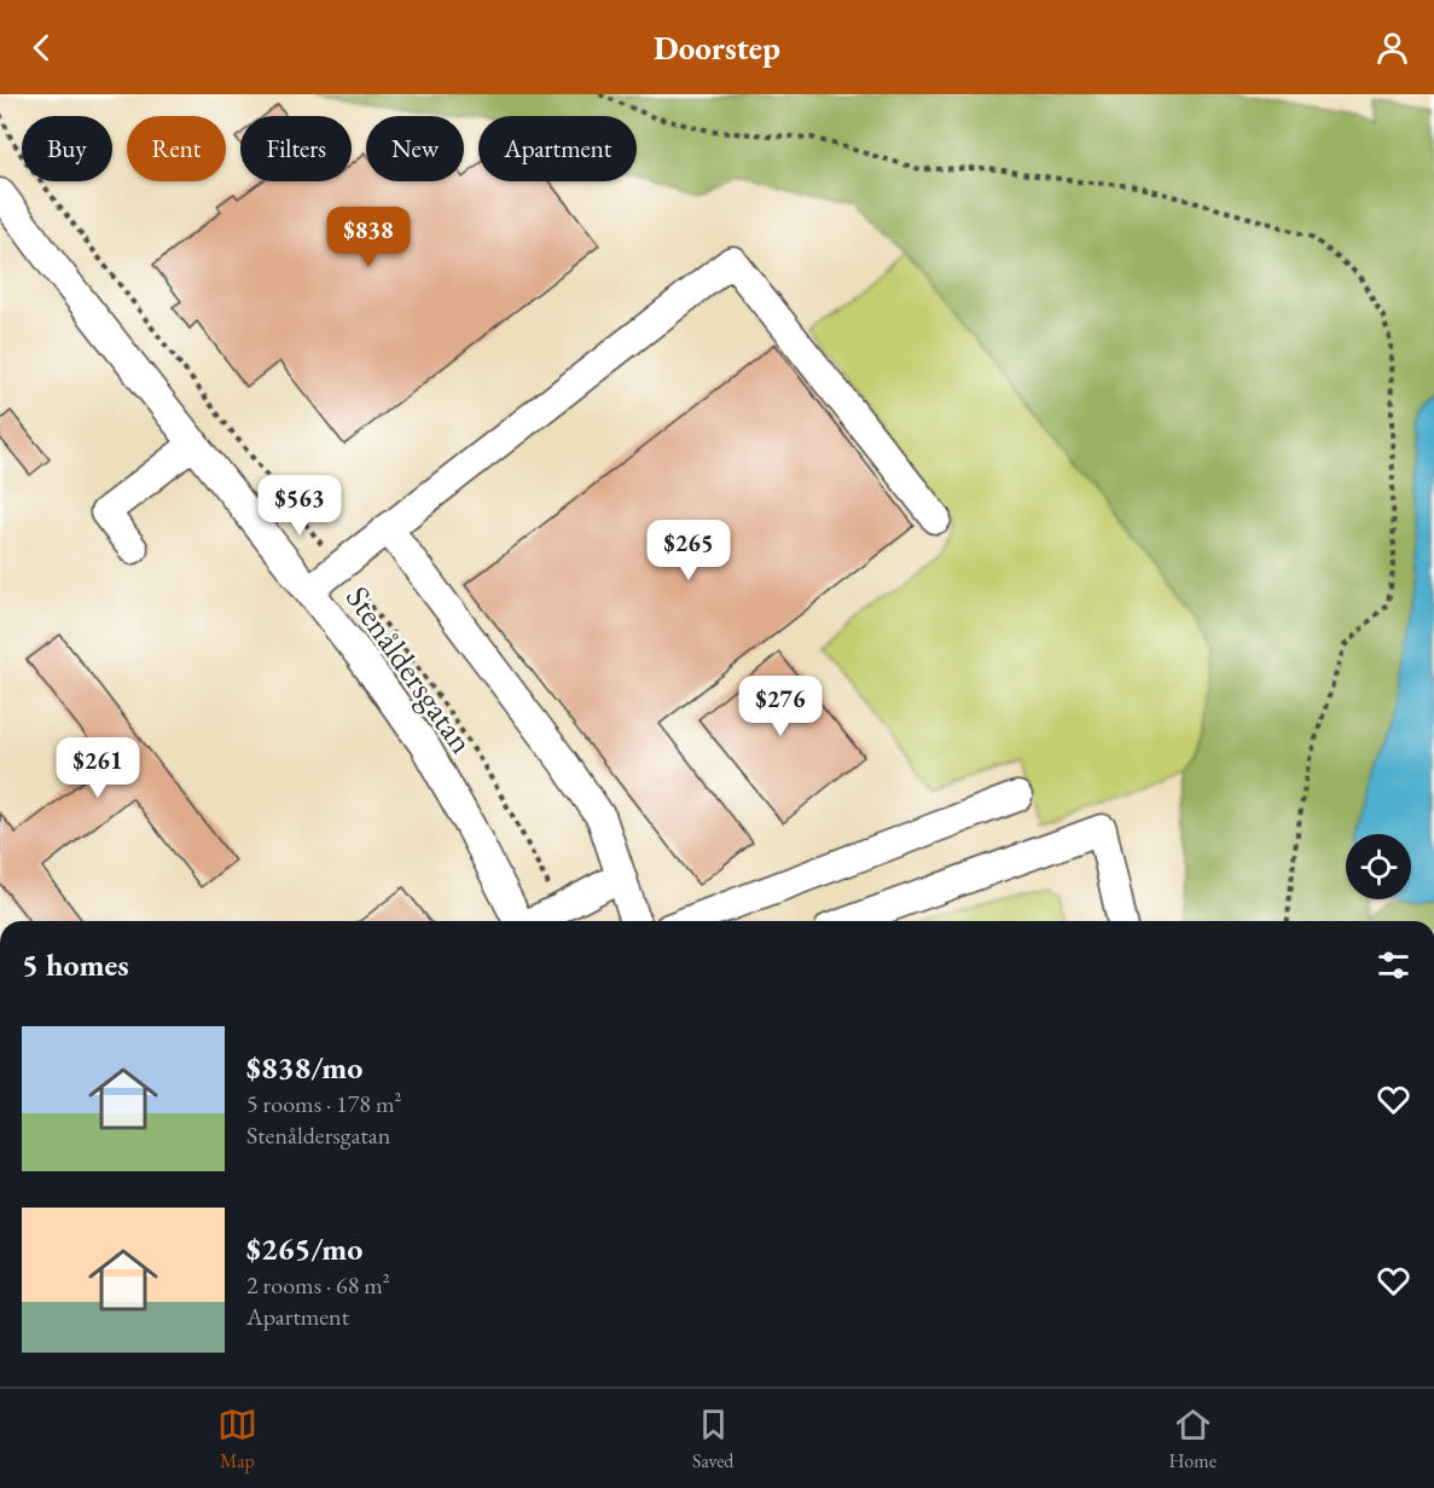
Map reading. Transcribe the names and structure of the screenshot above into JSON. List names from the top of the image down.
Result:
{
  "streets": {
    "street": ["Stenåldersgatan"]
  },
  "page": {
    "header": "Doorstep",
    "chip": [
      "Buy",
      "Rent",
      "Filters",
      "New",
      "Apartment"
    ],
    "price": [
      "$838",
      "$563",
      "$265",
      "$276",
      "$261"
    ],
    "heading": "5 homes",
    "list": [
      {
        "name": "$838/mo",
        "note": "5 rooms · 178 m² · Stenåldersgatan"
      },
      {
        "name": "$265/mo",
        "note": "2 rooms · 68 m² · Apartment"
      }
    ],
    "tabs": ["Map", "Saved", "Home"]
  }
}
